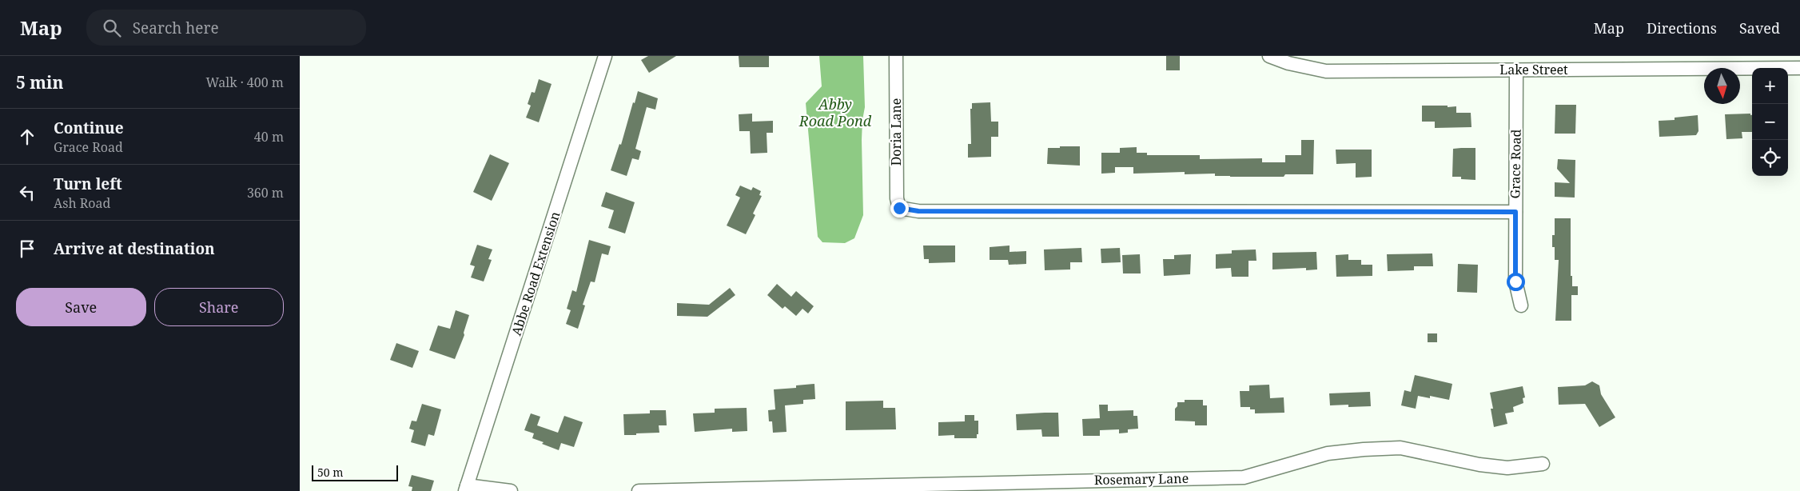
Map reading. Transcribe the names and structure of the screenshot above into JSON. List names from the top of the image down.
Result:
{
  "streets": {
    "street": [
      "Lake Street",
      "Doria Lane",
      "Grace Road",
      "Abbe Road Extension",
      "Rosemary Lane"
    ]
  },
  "crossings": [
    ["Lake Street", "Grace Road"],
    ["Doria Lane", "Grace Road"]
  ],
  "water": ["Abby Road Pond"],
  "scale_bar": "50 m",
  "north": "bottom",
  "page": {
    "header": "Map",
    "search": "Search here",
    "nav": ["Map", "Directions", "Saved"],
    "heading": ["5 min", "Walk · 400 m"],
    "map_buttons": ["+", "−"],
    "list": [
      ["Continue", "Grace Road", "40 m"],
      ["Turn left", "Ash Road", "360 m"],
      "Arrive at destination"
    ],
    "buttons": ["Save", "Share"],
    "scale": "50 m"
  }
}
